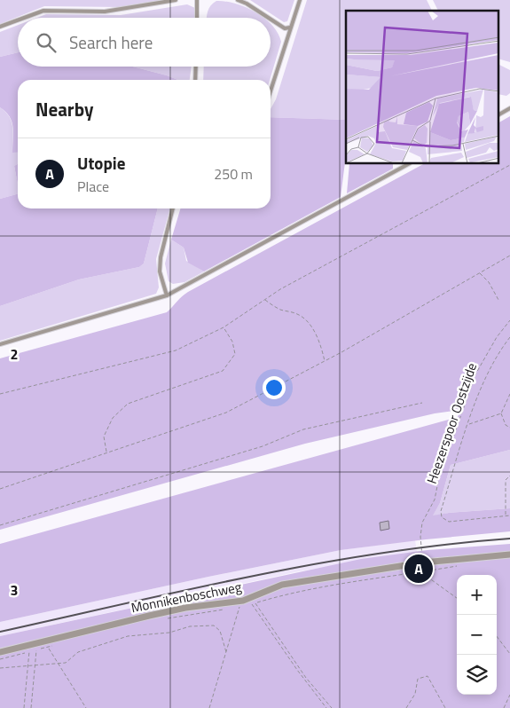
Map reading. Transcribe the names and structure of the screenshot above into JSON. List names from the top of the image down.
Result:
{
  "streets": {
    "street": ["Monnikenboschweg"],
    "path": ["Heezerspoor Oostzijde"]
  },
  "crossings": [
    ["Heezerspoor Oostzijde", "Monnikenboschweg"]
  ],
  "page": {
    "search": "Search here",
    "heading": "Nearby",
    "list": [
      {
        "mark": "A",
        "name": "Utopie",
        "note": "Place",
        "value": "250 m"
      }
    ],
    "pins": "A",
    "map_buttons": ["+", "−"]
  },
  "grid": {
    "rows": ["2", "3"]
  }
}
